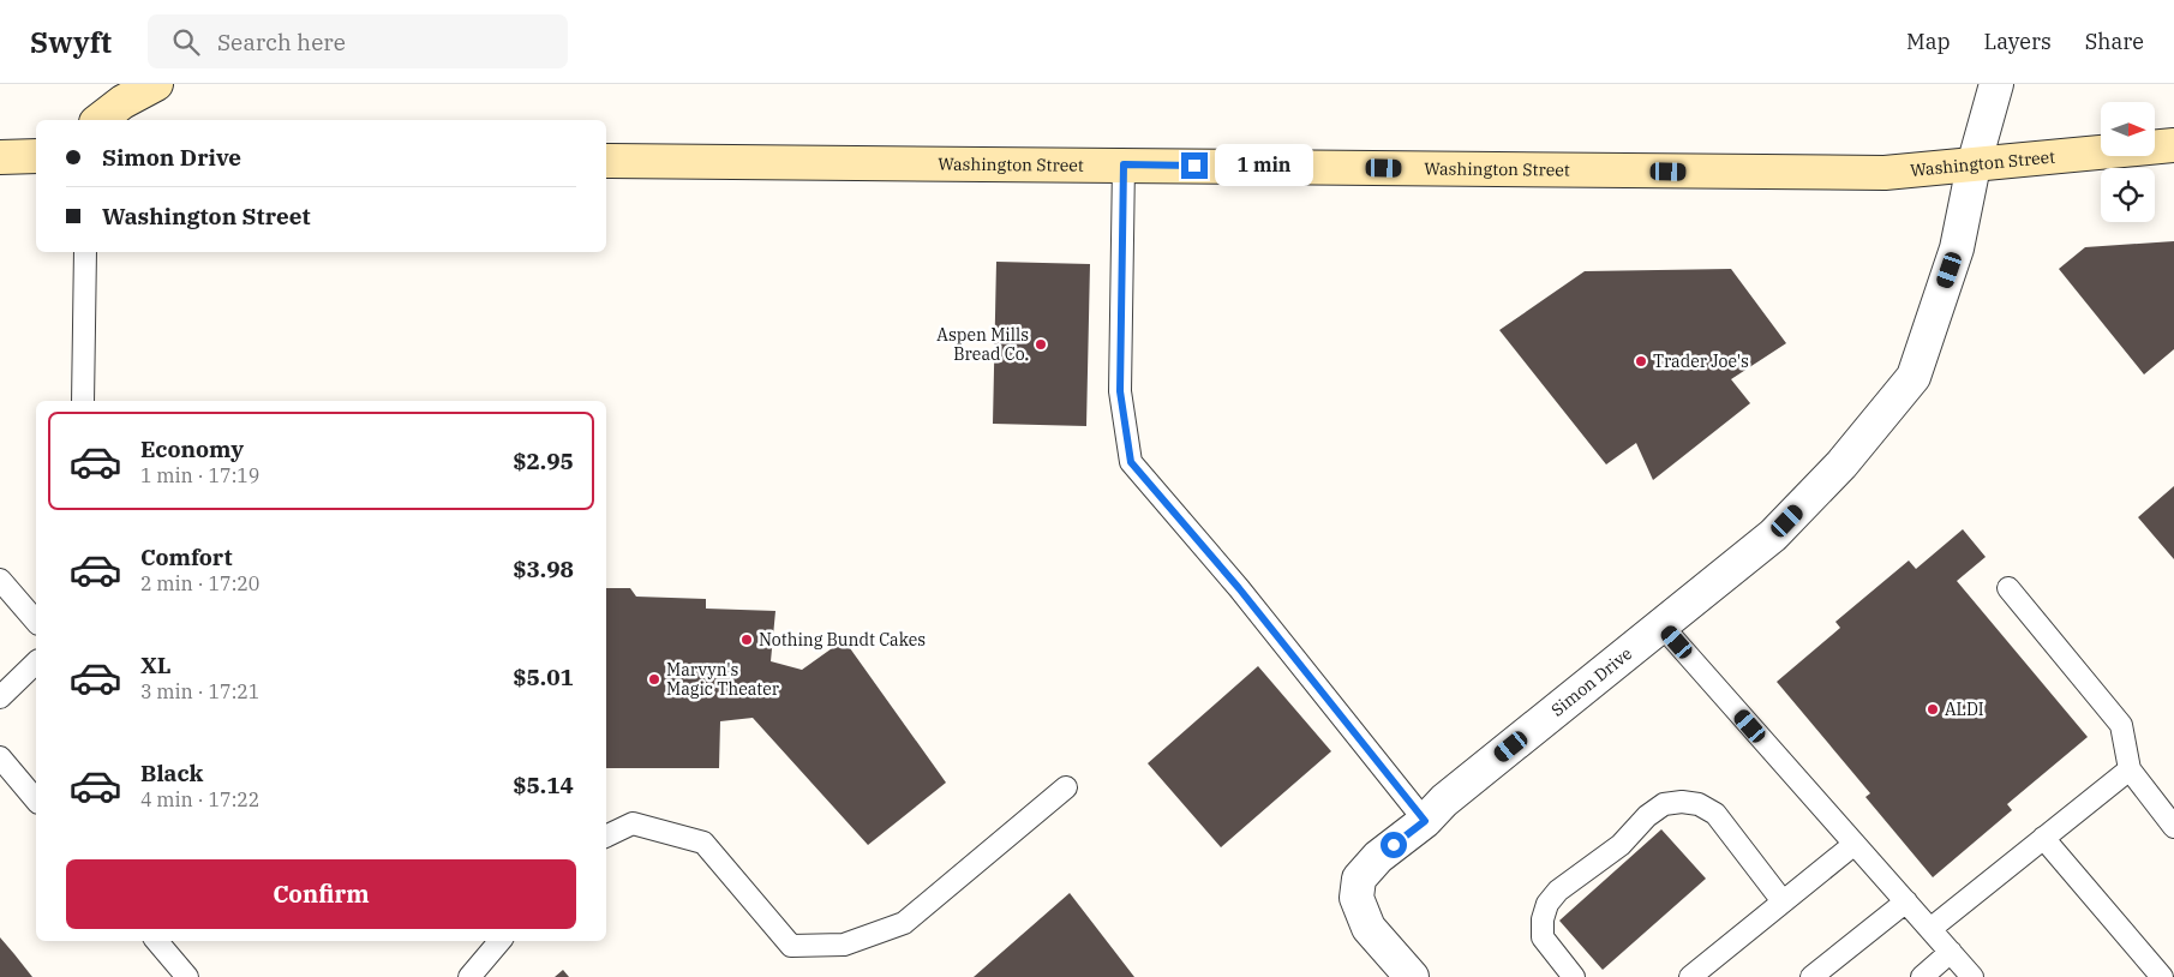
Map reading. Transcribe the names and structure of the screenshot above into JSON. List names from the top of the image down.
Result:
{
  "streets": {
    "main road": ["Washington Street"],
    "street": ["Simon Drive"]
  },
  "crossings": [
    ["Washington Street", "Simon Drive"]
  ],
  "places": [
    "Aspen Mills Bread Co.",
    "Trader Joe's",
    "Nothing Bundt Cakes",
    "Marvyn's Magic Theater",
    "ALDI"
  ],
  "north": "right",
  "page": {
    "header": "Swyft",
    "search": "Search here",
    "nav": ["Map", "Layers", "Share"],
    "banner": ["Simon Drive", "Washington Street"],
    "bubble": "1 min",
    "list": [
      {
        "name": "Economy",
        "note": "1 min · 17:19",
        "value": "$2.95"
      },
      {
        "name": "Comfort",
        "note": "2 min · 17:20",
        "value": "$3.98"
      },
      {
        "name": "XL",
        "note": "3 min · 17:21",
        "value": "$5.01"
      },
      {
        "name": "Black",
        "note": "4 min · 17:22",
        "value": "$5.14"
      }
    ],
    "buttons": "Confirm"
  }
}
